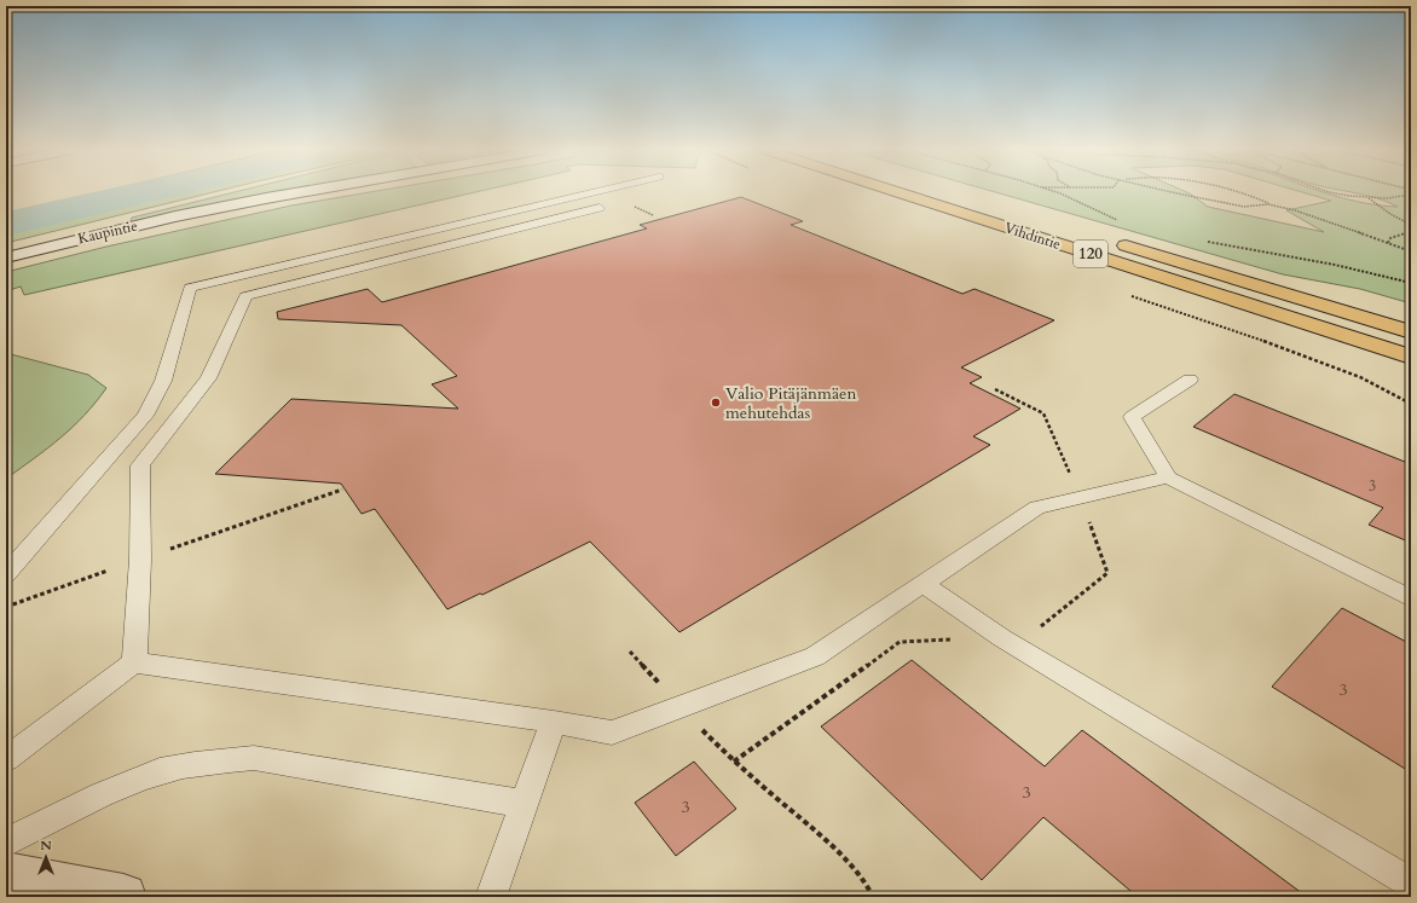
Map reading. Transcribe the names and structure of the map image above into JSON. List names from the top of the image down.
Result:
{
  "streets": {
    "main road": ["Kaupintie", "Vihdintie", "120"]
  },
  "places": ["Valio Pitäjänmäen mehutehdas"],
  "house_numbers": [
    "3",
    "3",
    "3",
    "3"
  ],
  "north": "top"
}
